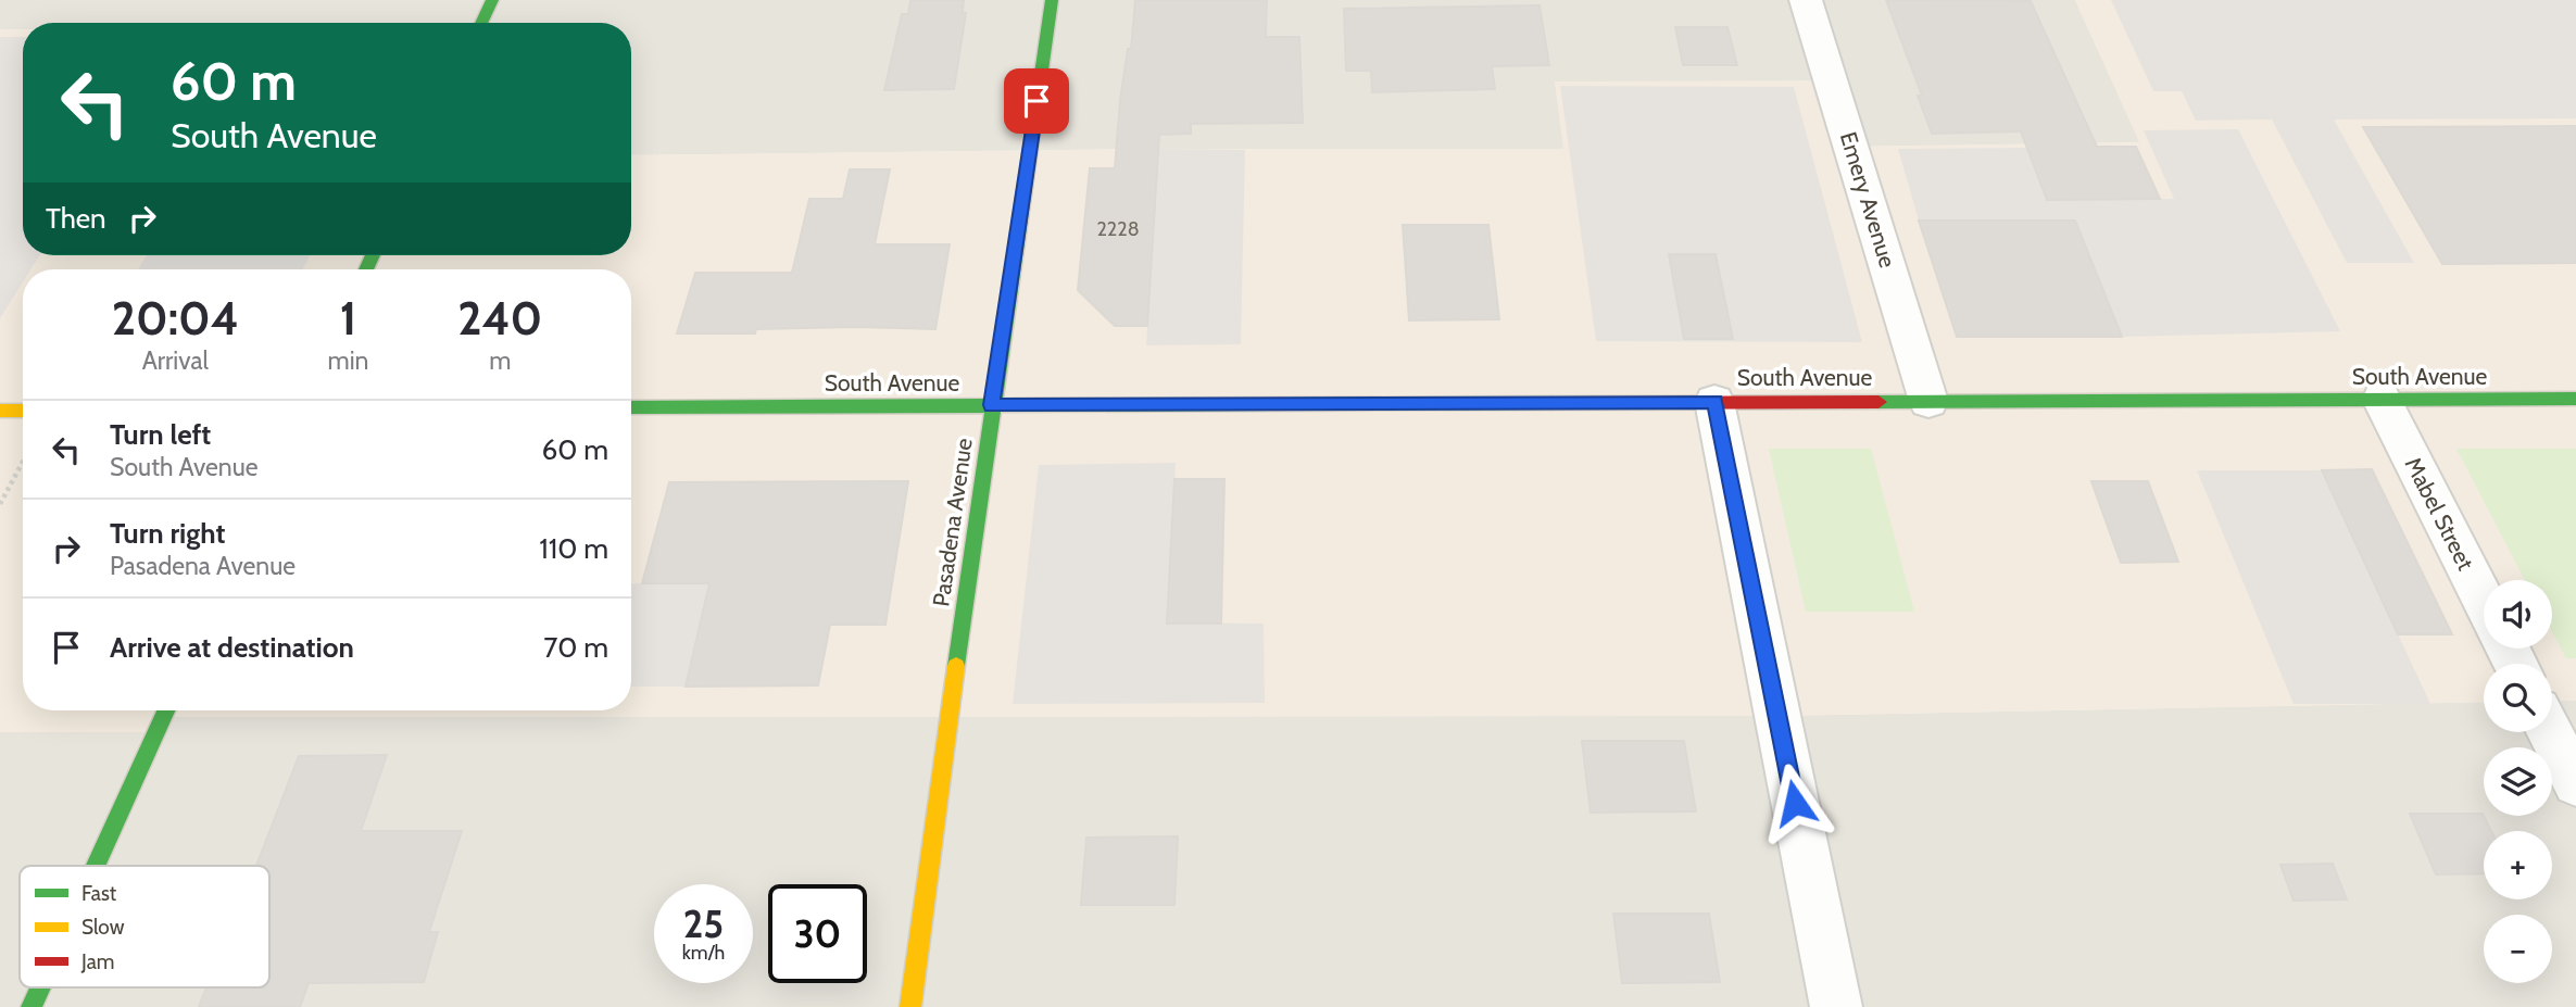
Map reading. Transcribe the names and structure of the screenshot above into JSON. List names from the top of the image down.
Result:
{
  "streets": {
    "main road": ["South Avenue", "Pasadena Avenue"],
    "street": ["Emery Avenue", "Mabel Street"]
  },
  "crossings": [
    ["Emery Avenue", "South Avenue"],
    ["South Avenue", "Mabel Street"],
    ["South Avenue", "Pasadena Avenue"]
  ],
  "house_numbers": ["2228"],
  "legend": ["Fast", "Slow", "Jam"],
  "page": {
    "turn": ["60 m", "South Avenue"],
    "then": "Then",
    "eta": [
      "20:04",
      "Arrival",
      "1",
      "min",
      "240",
      "m"
    ],
    "list": [
      {
        "name": "Turn left",
        "note": "South Avenue",
        "value": "60 m"
      },
      {
        "name": "Turn right",
        "note": "Pasadena Avenue",
        "value": "110 m"
      },
      {
        "name": "Arrive at destination",
        "value": "70 m"
      }
    ],
    "map_buttons": ["+", "−"],
    "speed": "25 km/h",
    "limit": "30"
  }
}
